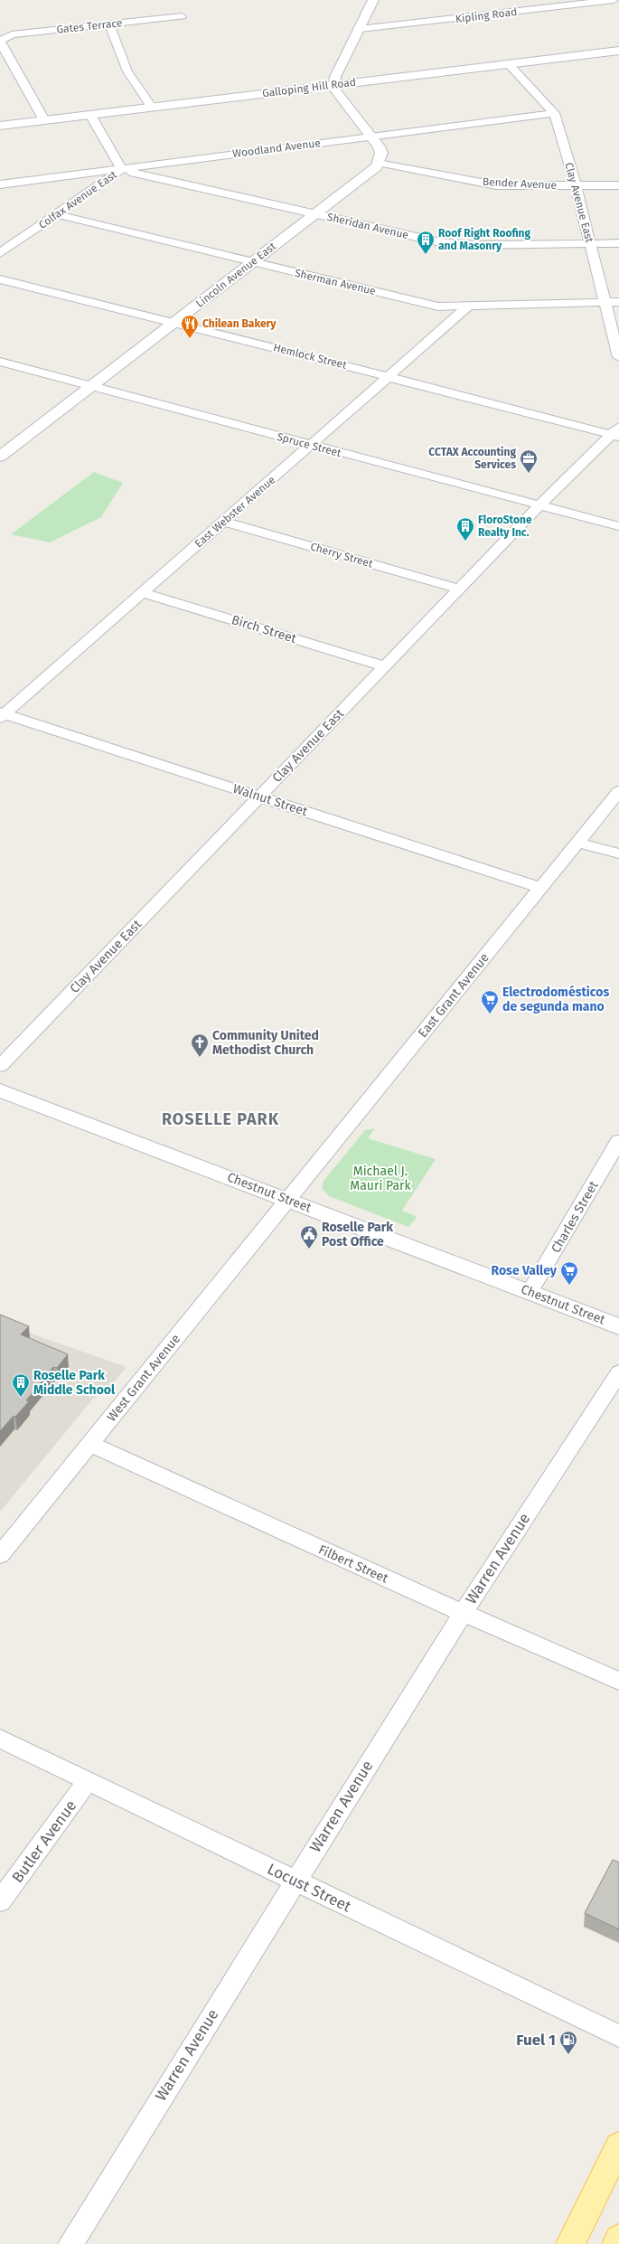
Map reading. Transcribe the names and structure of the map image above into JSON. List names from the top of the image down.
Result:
{
  "streets": {
    "street": [
      "Kipling Road",
      "Gates Terrace",
      "Galloping Hill Road",
      "Woodland Avenue",
      "Bender Avenue",
      "Colfax Avenue East",
      "Clay Avenue East",
      "Sheridan Avenue",
      "Lincoln Avenue East",
      "Sherman Avenue",
      "Hemlock Street",
      "Spruce Street",
      "East Webster Avenue",
      "Cherry Street",
      "Birch Street",
      "Walnut Street",
      "East Grant Avenue",
      "Chestnut Street",
      "Charles Street",
      "West Grant Avenue",
      "Warren Avenue",
      "Filbert Street",
      "Butler Avenue",
      "Locust Street"
    ]
  },
  "crossings": [
    ["Gates Terrace", "Galloping Hill Road"],
    ["Galloping Hill Road", "Colfax Avenue East"],
    ["Galloping Hill Road", "Clay Avenue East"],
    ["Woodland Avenue", "Colfax Avenue East"],
    ["Woodland Avenue", "Clay Avenue East"],
    ["Woodland Avenue", "Sheridan Avenue"],
    ["Bender Avenue", "Clay Avenue East"],
    ["Bender Avenue", "Lincoln Avenue East"],
    ["Colfax Avenue East", "Sheridan Avenue"],
    ["Colfax Avenue East", "Sherman Avenue"],
    ["Clay Avenue East", "Sheridan Avenue"],
    ["Clay Avenue East", "Sherman Avenue"],
    ["Clay Avenue East", "Hemlock Street"],
    ["Clay Avenue East", "Spruce Street"],
    ["Clay Avenue East", "Cherry Street"],
    ["Clay Avenue East", "Birch Street"],
    ["Clay Avenue East", "Walnut Street"],
    ["Sheridan Avenue", "Lincoln Avenue East"],
    ["Lincoln Avenue East", "Sherman Avenue"],
    ["Lincoln Avenue East", "Hemlock Street"],
    ["Lincoln Avenue East", "Spruce Street"],
    ["Sherman Avenue", "East Webster Avenue"],
    ["Hemlock Street", "East Webster Avenue"],
    ["Spruce Street", "East Webster Avenue"],
    ["East Webster Avenue", "Cherry Street"],
    ["East Webster Avenue", "Birch Street"],
    ["East Webster Avenue", "Walnut Street"],
    ["Walnut Street", "East Grant Avenue"],
    ["East Grant Avenue", "Chestnut Street"],
    ["East Grant Avenue", "West Grant Avenue"],
    ["Chestnut Street", "Charles Street"],
    ["Chestnut Street", "West Grant Avenue"],
    ["West Grant Avenue", "Filbert Street"],
    ["Warren Avenue", "Filbert Street"],
    ["Warren Avenue", "Locust Street"],
    ["Butler Avenue", "Locust Street"]
  ],
  "districts": ["ROSELLE PARK"],
  "parks": ["Michael J. Mauri Park"],
  "places": {
    "building": ["Roof Right Roofing and Masonry", "FloroStone Realty Inc.", "Roselle Park Middle School"],
    "restaurant": ["Chilean Bakery"],
    "office": ["CCTAX Accounting Services"],
    "supermarket": ["Electrodomésticos de segunda mano", "Rose Valley"],
    "church": ["Community United Methodist Church"],
    "public building": ["Roselle Park Post Office"],
    "fuel station": ["Fuel 1"]
  }
}
